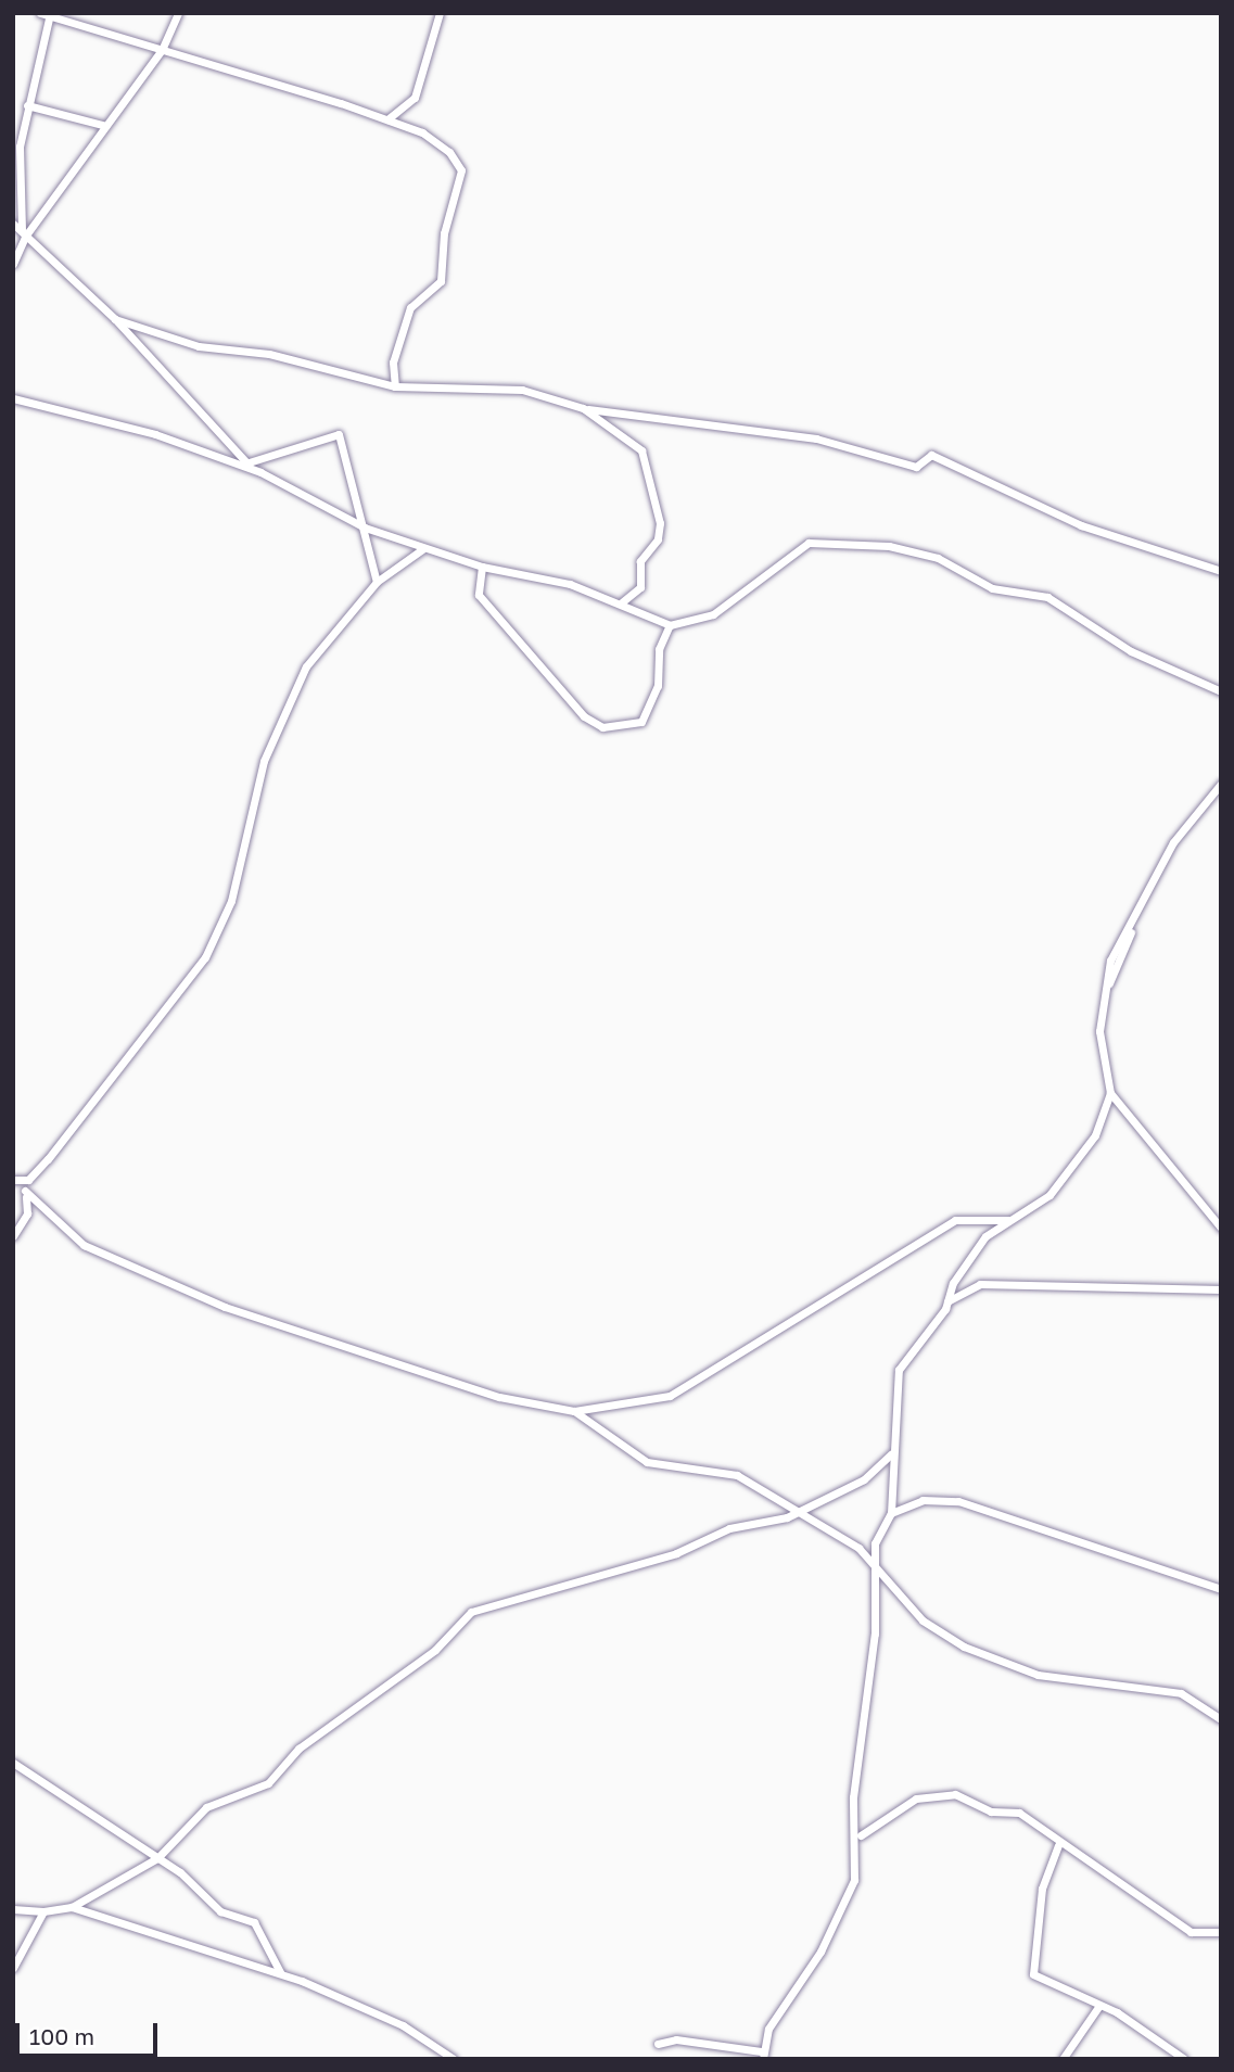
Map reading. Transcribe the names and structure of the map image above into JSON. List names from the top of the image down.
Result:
{
  "scale_bar": "100 m"
}
